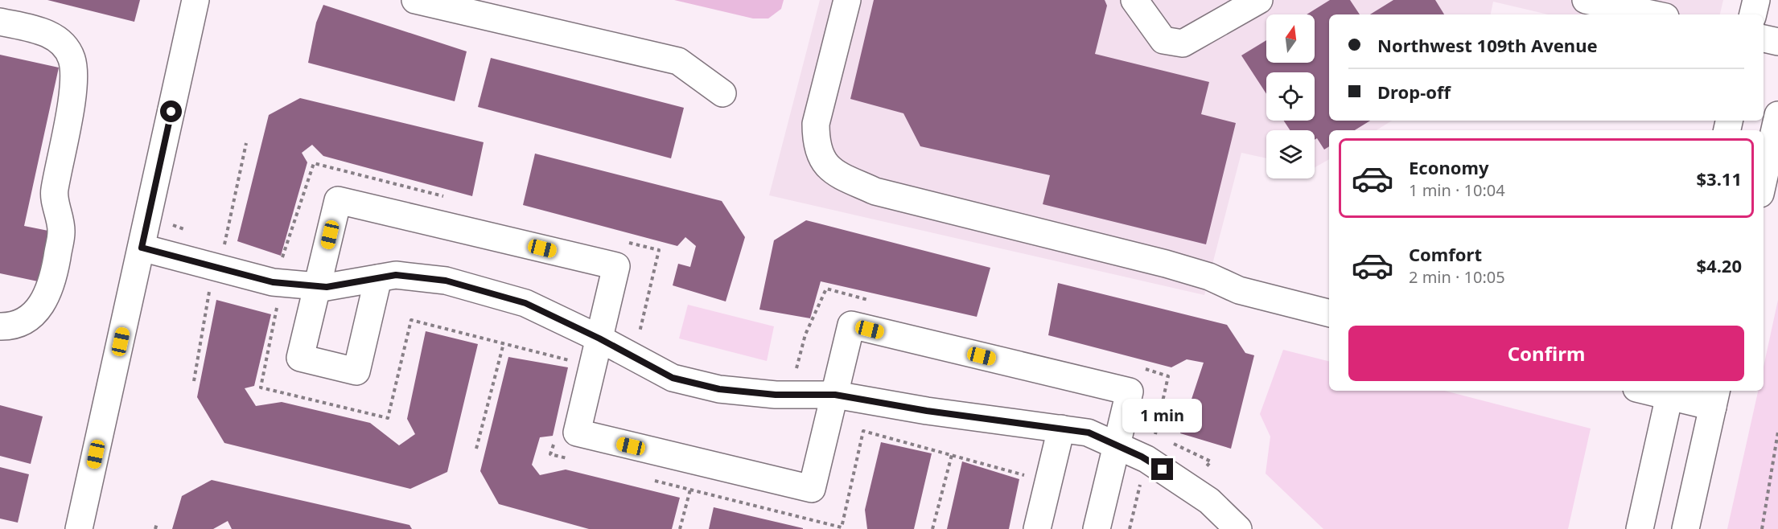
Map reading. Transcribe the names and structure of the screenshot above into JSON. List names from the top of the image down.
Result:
{
  "north": "top",
  "page": {
    "banner": ["Northwest 109th Avenue", "Drop-off"],
    "list": [
      {
        "name": "Economy",
        "note": "1 min · 10:04",
        "value": "$3.11"
      },
      {
        "name": "Comfort",
        "note": "2 min · 10:05",
        "value": "$4.20"
      }
    ],
    "buttons": "Confirm",
    "bubble": "1 min"
  }
}
